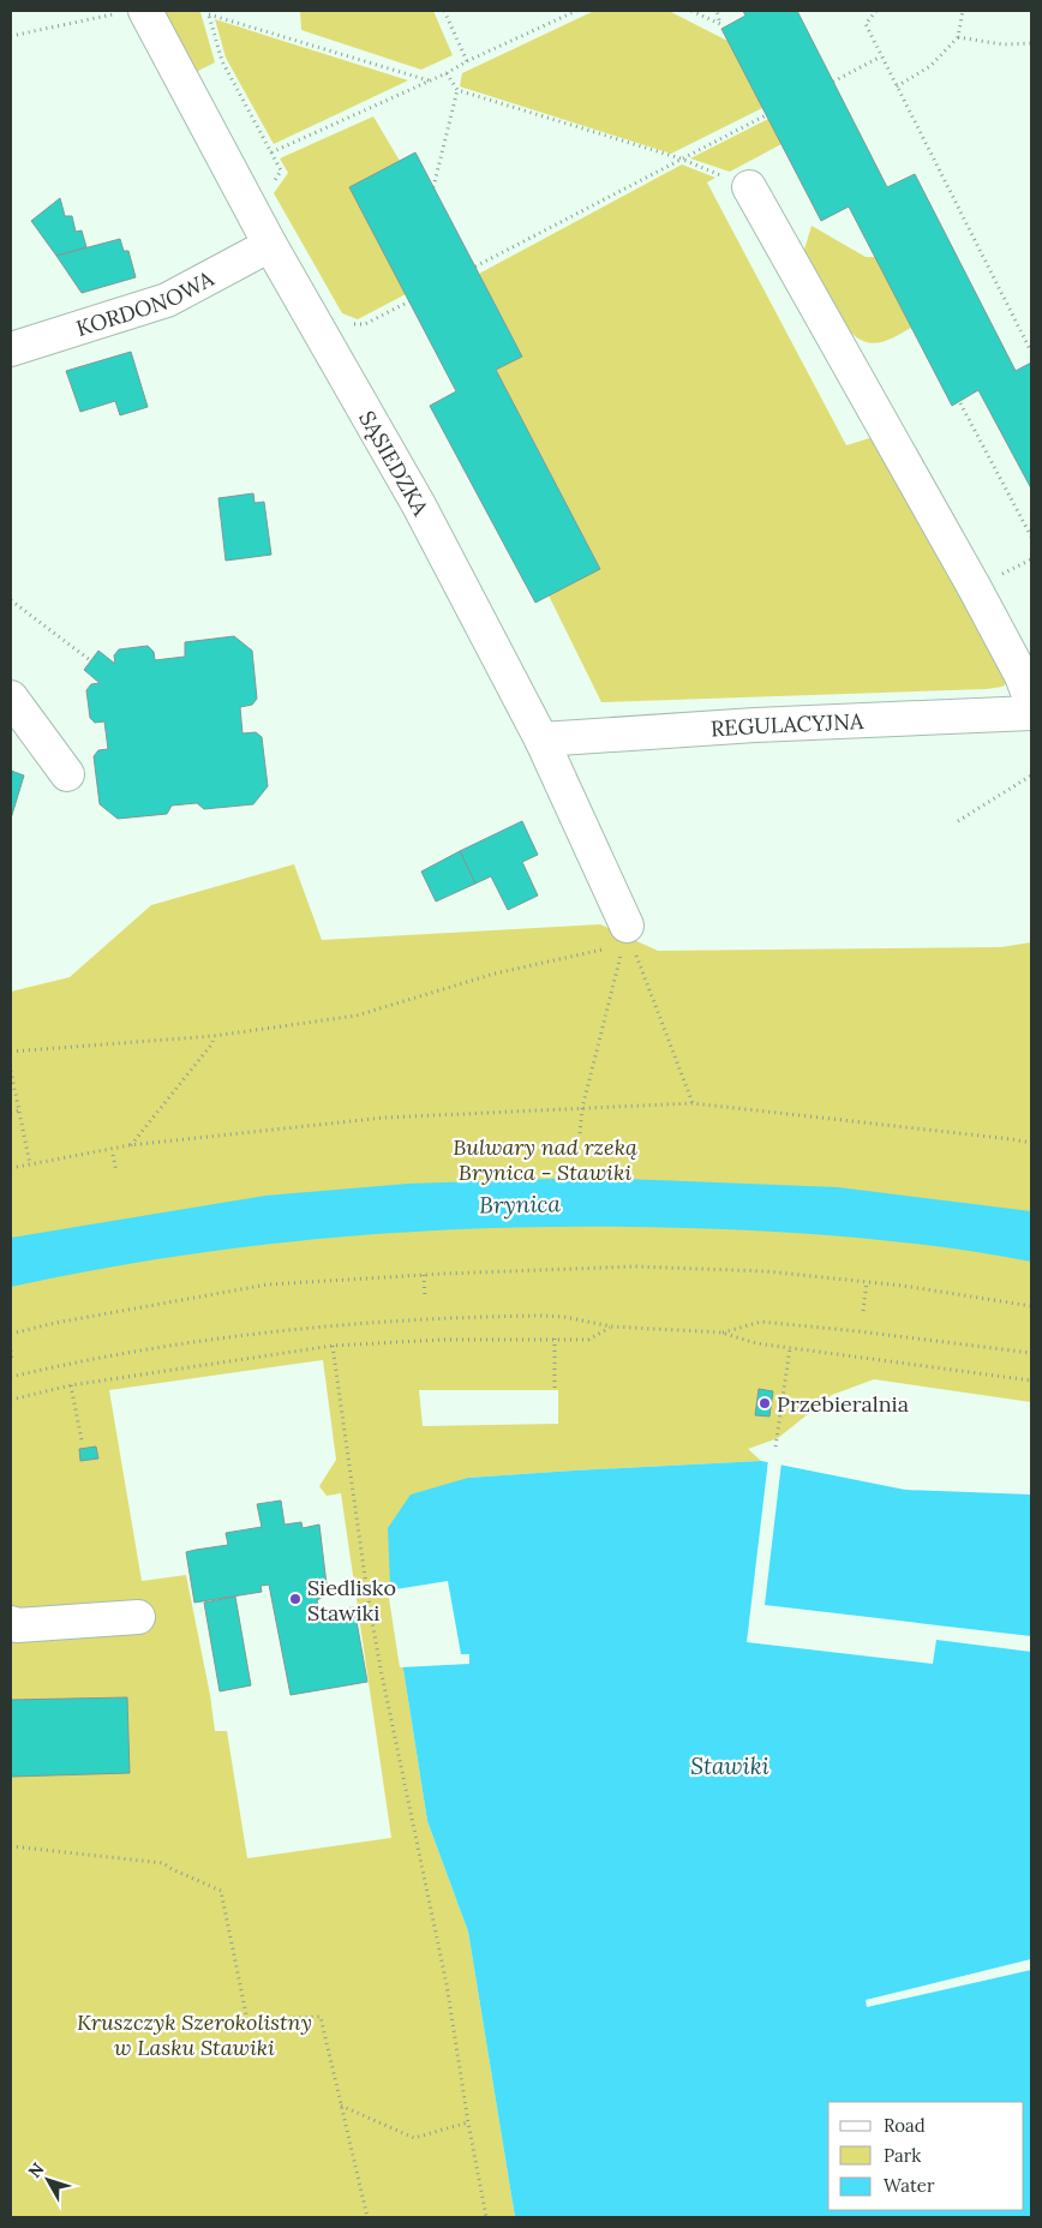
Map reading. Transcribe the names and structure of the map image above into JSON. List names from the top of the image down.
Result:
{
  "streets": {
    "street": ["KORDONOWA", "SĄSIEDZKA", "REGULACYJNA"]
  },
  "crossings": [
    ["KORDONOWA", "SĄSIEDZKA"],
    ["SĄSIEDZKA", "REGULACYJNA"]
  ],
  "water": ["Brynica", "Stawiki"],
  "parks": ["Bulwary nad rzeką Brynica - Stawiki", "Kruszczyk Szerokolistny w Lasku Stawiki"],
  "places": ["Przebieralnia", "Siedlisko Stawiki"],
  "legend": ["Road", "Park", "Water"],
  "north": "top left"
}
